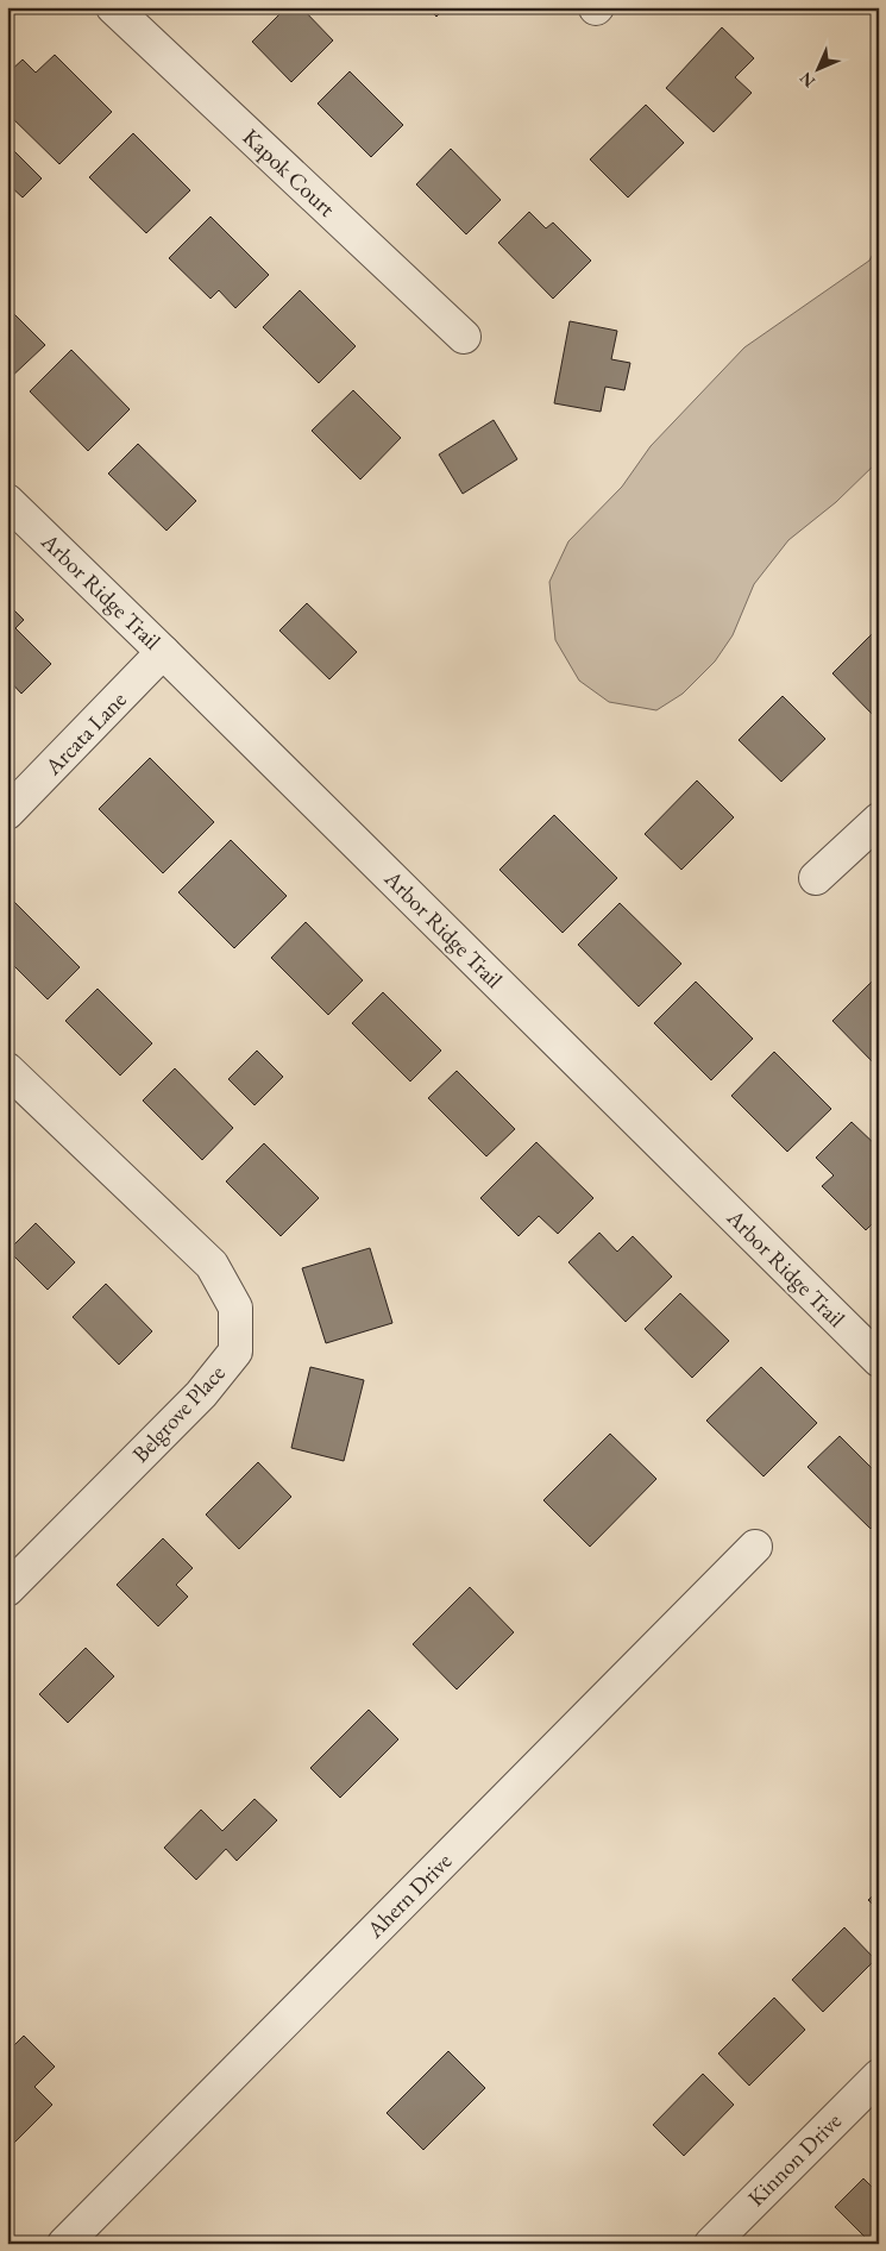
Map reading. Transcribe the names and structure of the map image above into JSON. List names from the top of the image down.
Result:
{
  "streets": {
    "street": [
      "Kapok Court",
      "Arbor Ridge Trail",
      "Arcata Lane",
      "Belgrove Place",
      "Ahern Drive",
      "Kinnon Drive"
    ]
  },
  "crossings": [
    ["Arbor Ridge Trail", "Arcata Lane"]
  ],
  "north": "bottom left"
}
